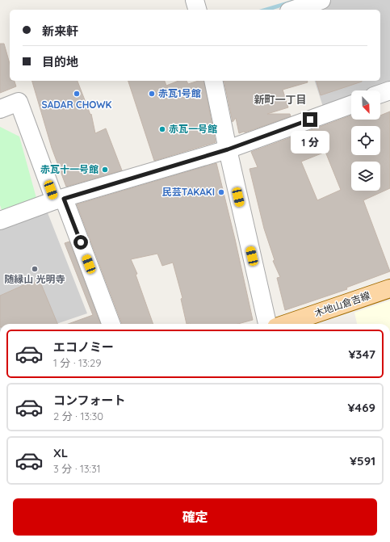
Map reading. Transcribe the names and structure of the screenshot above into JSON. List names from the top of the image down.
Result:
{
  "streets": {
    "main road": ["木地山倉吉線"]
  },
  "districts": ["新町一丁目"],
  "places": [
    "SADAR CHOWK",
    "赤瓦1号館",
    "赤瓦一号館",
    "赤瓦十一号館",
    "民芸TAKAKI",
    "随縁山 光明寺"
  ],
  "north": "bottom right",
  "page": {
    "banner": ["新来軒", "目的地"],
    "bubble": "1 分",
    "list": [
      {
        "name": "エコノミー",
        "note": "1 分 · 13:29",
        "value": "¥347"
      },
      {
        "name": "コンフォート",
        "note": "2 分 · 13:30",
        "value": "¥469"
      },
      {
        "name": "XL",
        "note": "3 分 · 13:31",
        "value": "¥591"
      }
    ],
    "buttons": "確定"
  }
}
